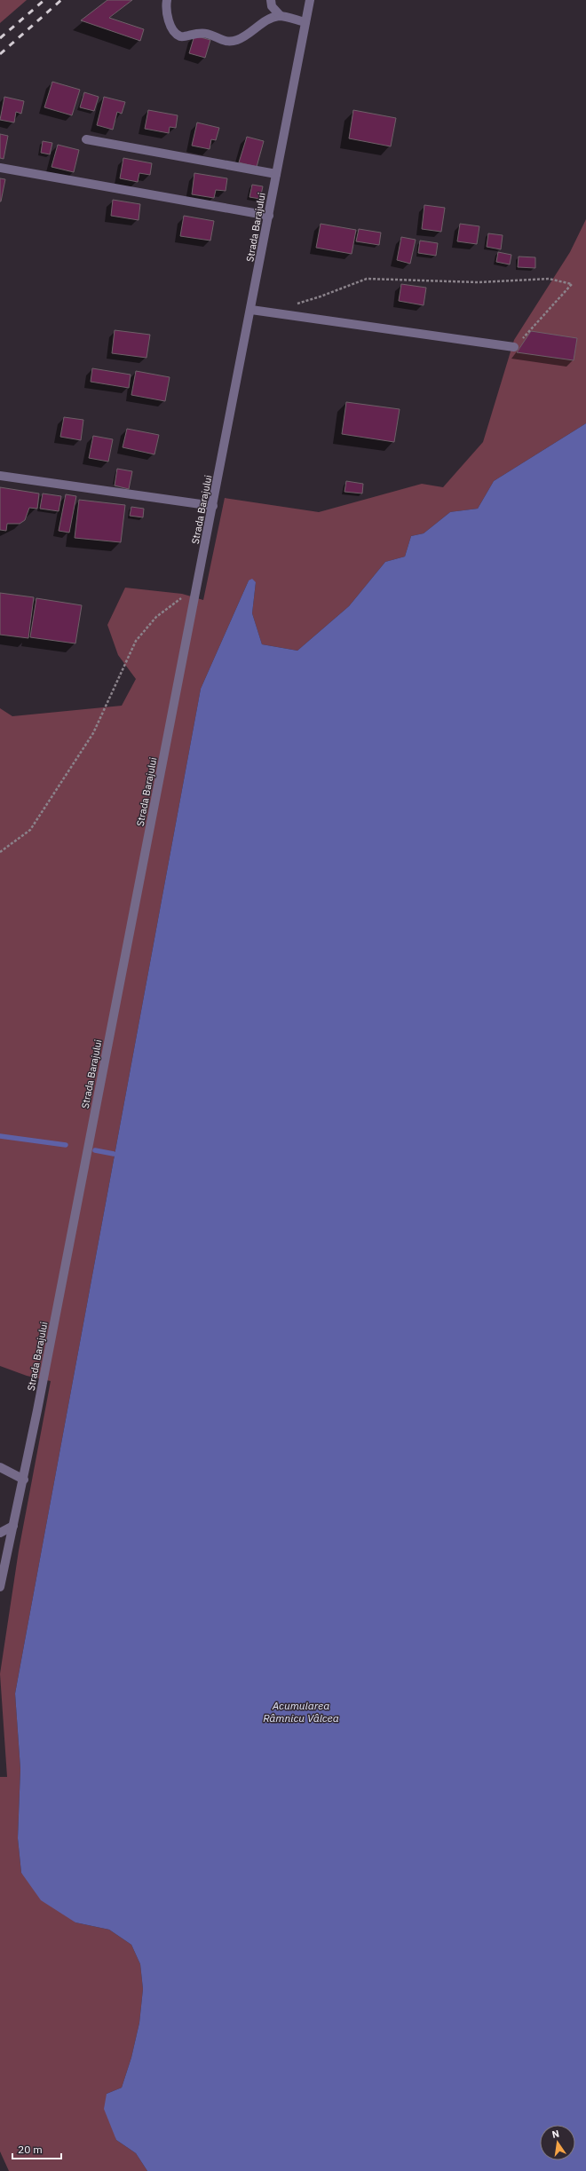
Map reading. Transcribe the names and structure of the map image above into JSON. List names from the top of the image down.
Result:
{
  "streets": {
    "street": ["Strada Barajului"]
  },
  "water": ["Acumularea Râmnicu Vâlcea"],
  "scale_bar": "20 m",
  "north": "top"
}
